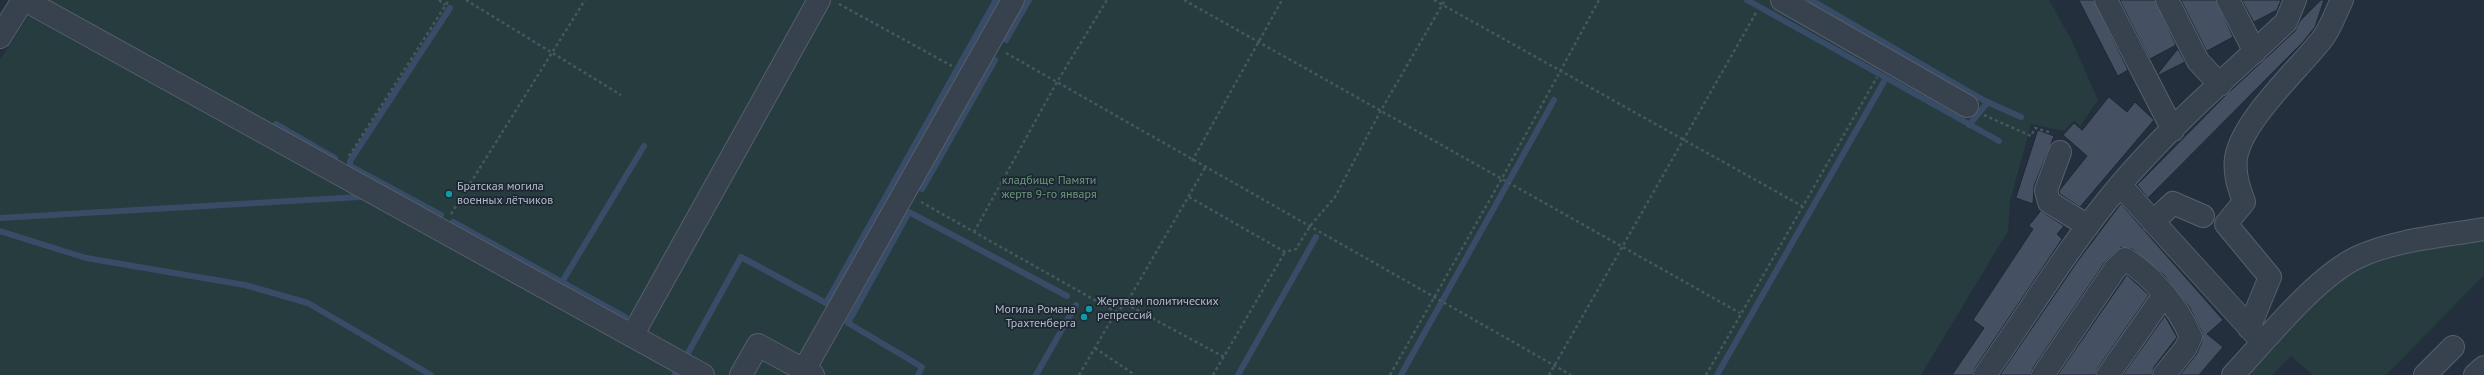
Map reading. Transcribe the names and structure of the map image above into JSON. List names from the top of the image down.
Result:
{
  "parks": ["кладбище Памяти жертв 9-го января"],
  "places": ["Братская могила военных лётчиков", "Жертвам политических репрессий", "Могила Романа Трахтенберга"]
}
